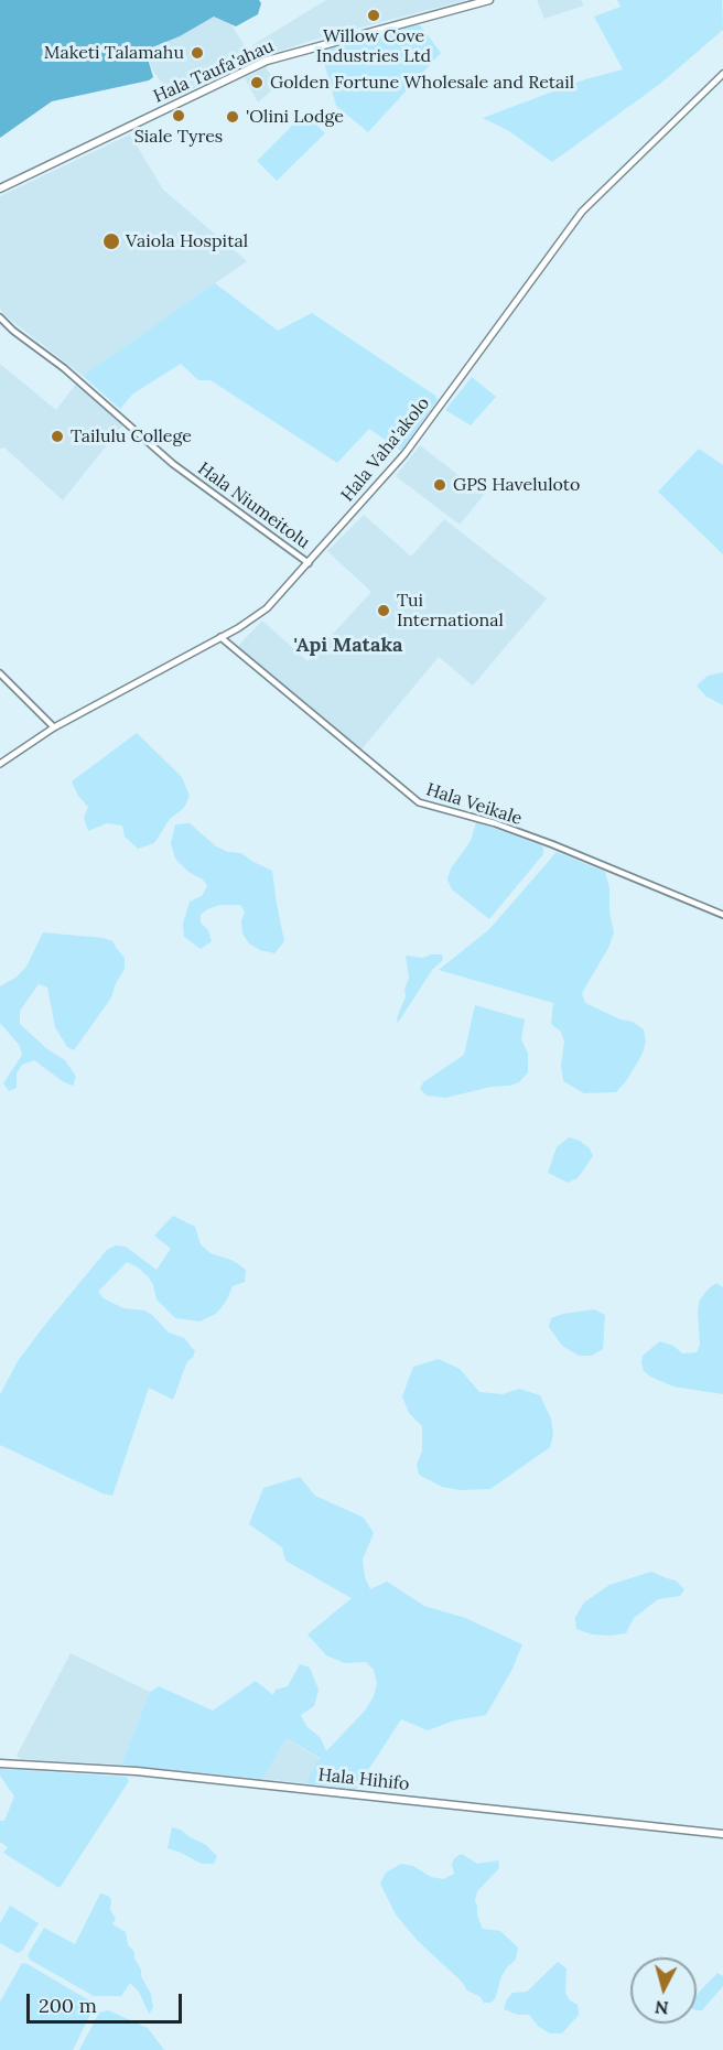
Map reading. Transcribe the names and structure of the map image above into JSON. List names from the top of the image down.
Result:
{
  "streets": {
    "main road": ["Hala Taufa'ahau", "Hala Vaha'akolo", "Hala Hihifo"],
    "street": ["Hala Niumeitolu", "Hala Veikale"]
  },
  "crossings": [
    ["Hala Vaha'akolo", "Hala Niumeitolu"],
    ["Hala Vaha'akolo", "Hala Veikale"]
  ],
  "districts": ["'Api Mataka"],
  "places": [
    "Willow Cove Industries Ltd",
    "Maketi Talamahu",
    "Golden Fortune Wholesale and Retail",
    "Siale Tyres",
    "'Olini Lodge",
    "Vaiola Hospital",
    "Tailulu College",
    "GPS Haveluloto",
    "Tui International"
  ],
  "scale_bar": "200 m",
  "north": "bottom"
}
